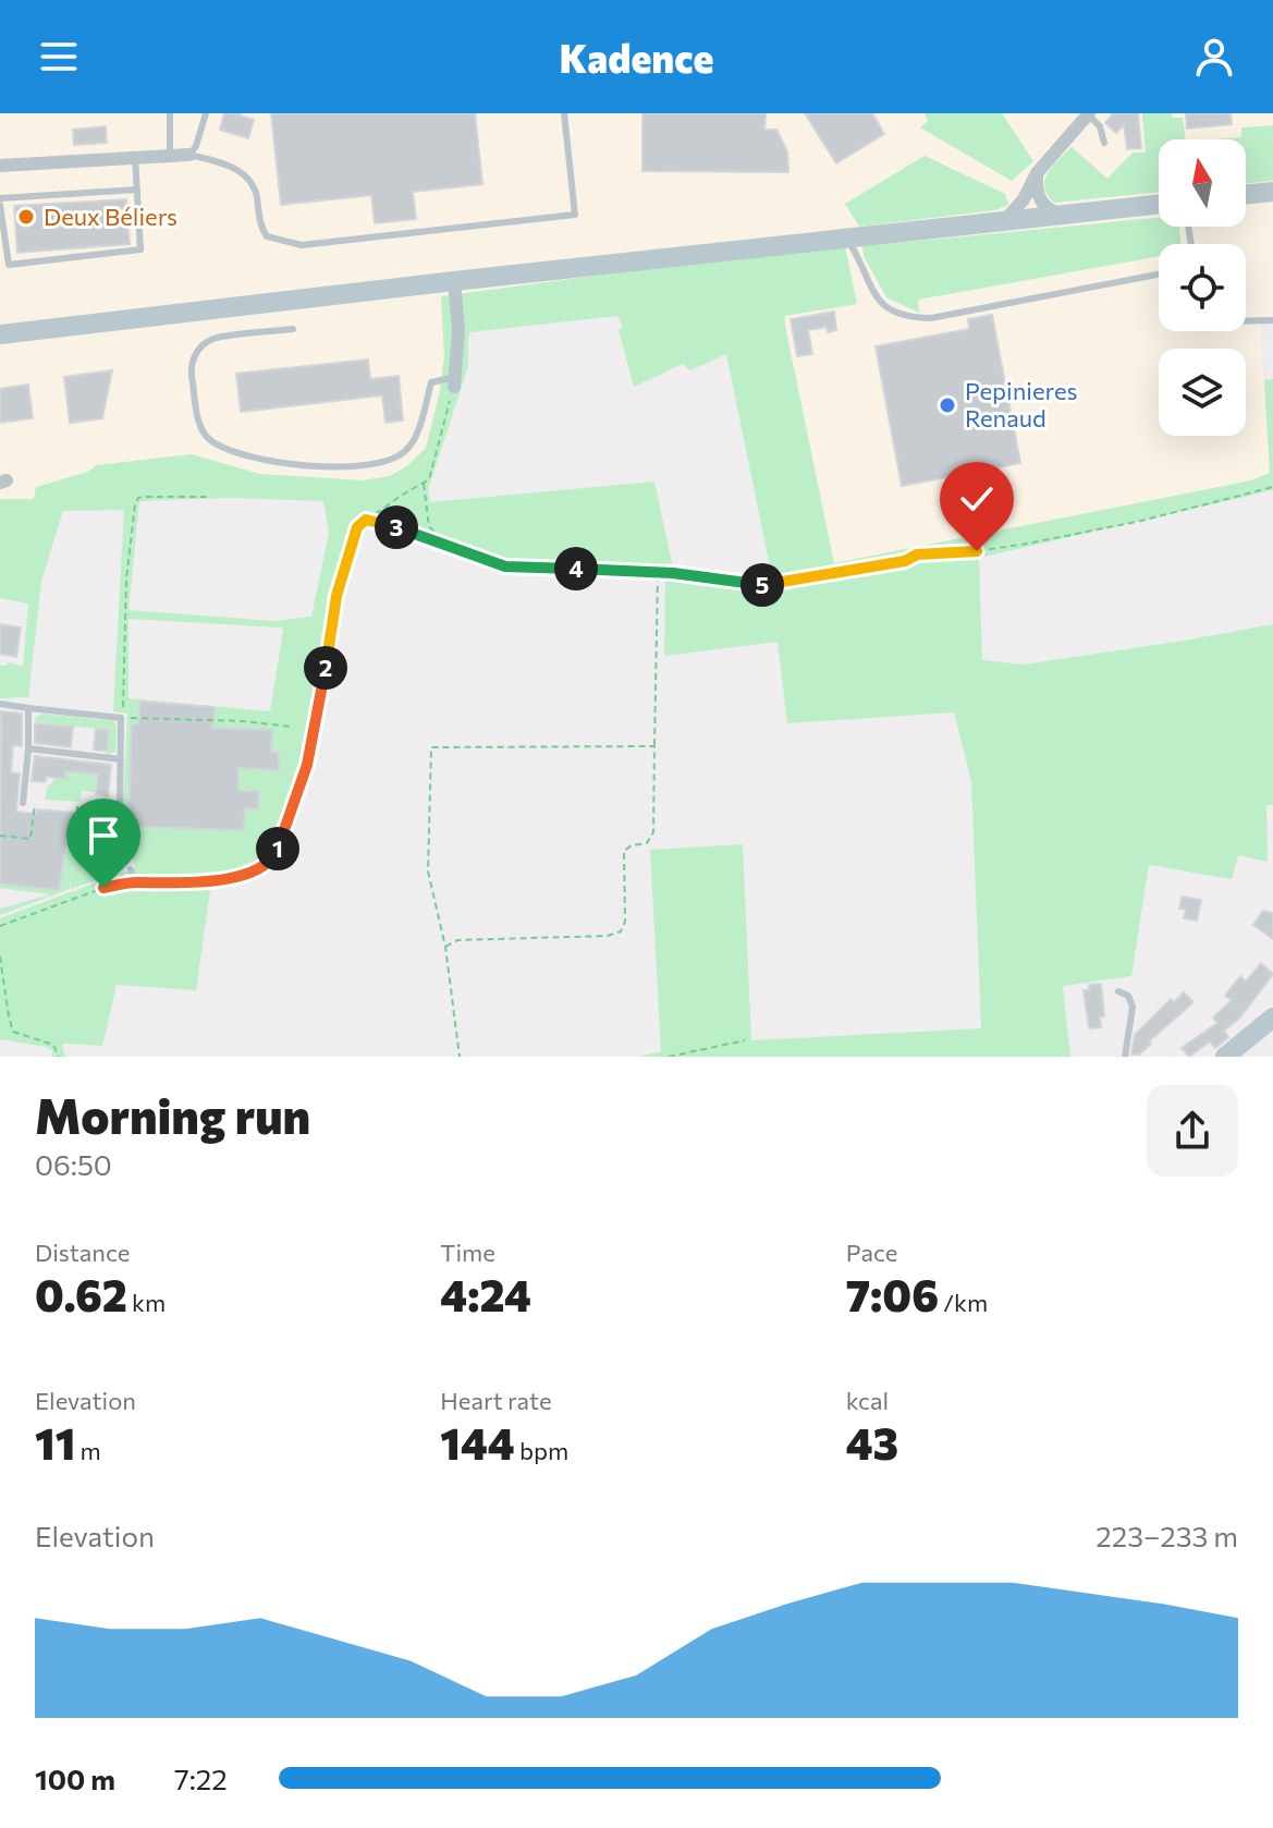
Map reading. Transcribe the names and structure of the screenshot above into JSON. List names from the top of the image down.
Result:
{
  "places": ["Deux Béliers", "Pepinieres Renaud"],
  "north": "top",
  "page": {
    "header": "Kadence",
    "pins": [
      "3",
      "4",
      "5",
      "2",
      "1"
    ],
    "heading": ["Morning run", "06:50"],
    "stats": [
      ["Distance", "0.62 km"],
      ["Time", "4:24"],
      ["Pace", "7:06 /km"],
      ["Elevation", "11 m"],
      ["Heart rate", "144 bpm"],
      ["kcal", "43"]
    ],
    "chart": ["Elevation", "223–233 m"],
    "list": [
      {
        "name": "100 m",
        "note": "7:22"
      }
    ]
  }
}
